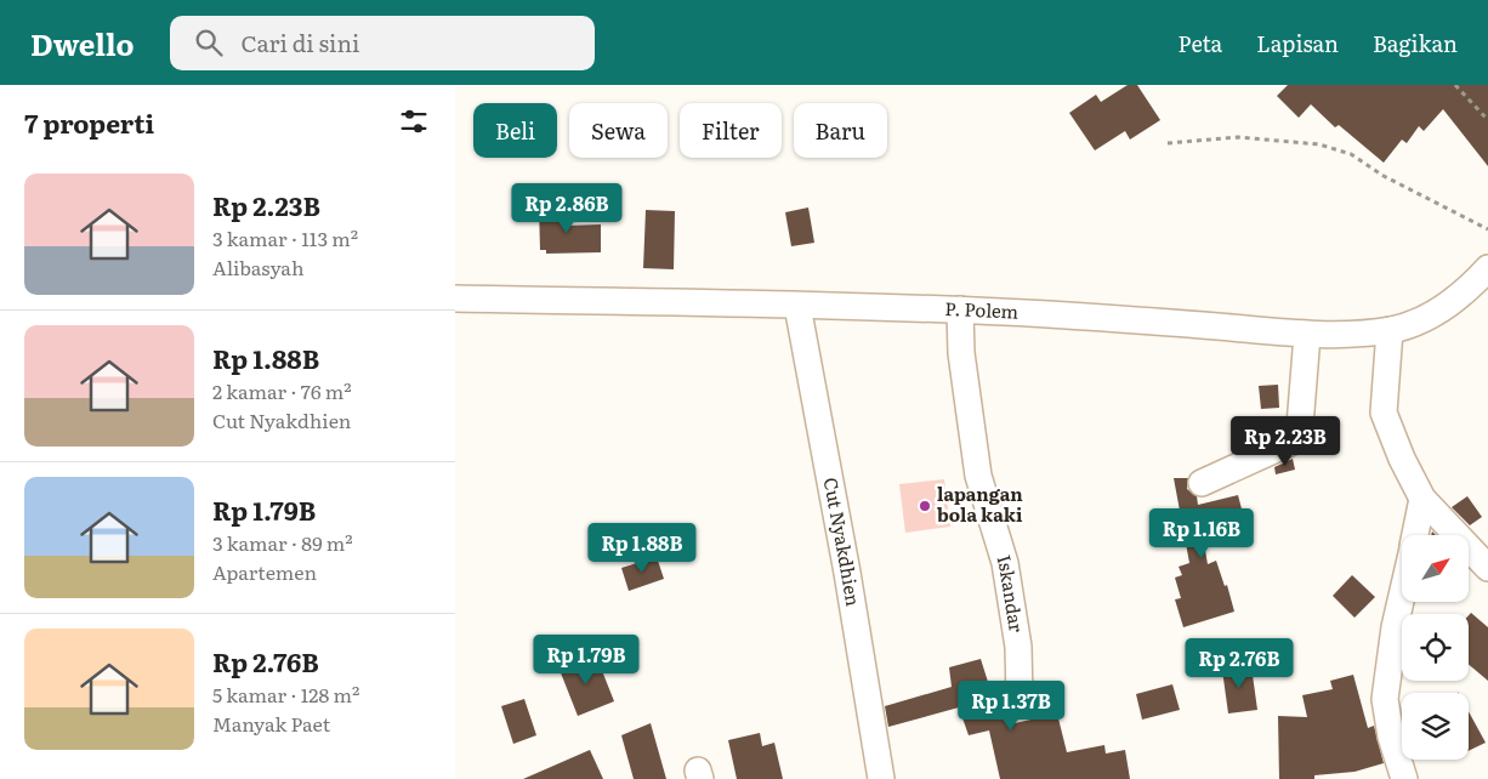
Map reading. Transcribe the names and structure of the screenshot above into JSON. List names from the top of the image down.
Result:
{
  "streets": {
    "street": ["P. Polem", "Cut Nyakdhien", "Iskandar"]
  },
  "crossings": [
    ["P. Polem", "Cut Nyakdhien"],
    ["P. Polem", "Iskandar"]
  ],
  "places": ["lapangan bola kaki"],
  "north": "top right",
  "page": {
    "header": "Dwello",
    "search": "Cari di sini",
    "nav": ["Peta", "Lapisan", "Bagikan"],
    "heading": "7 properti",
    "chip": [
      "Beli",
      "Sewa",
      "Filter",
      "Baru"
    ],
    "list": [
      {
        "name": "Rp 2.23B",
        "note": "3 kamar · 113 m² · Alibasyah"
      },
      {
        "name": "Rp 1.88B",
        "note": "2 kamar · 76 m² · Cut Nyakdhien"
      },
      {
        "name": "Rp 1.79B",
        "note": "3 kamar · 89 m² · Apartemen"
      },
      {
        "name": "Rp 2.76B",
        "note": "5 kamar · 128 m² · Manyak Paet"
      }
    ],
    "price": [
      "Rp 2.86B",
      "Rp 2.23B",
      "Rp 1.16B",
      "Rp 1.88B",
      "Rp 1.79B",
      "Rp 2.76B",
      "Rp 1.37B"
    ]
  }
}
